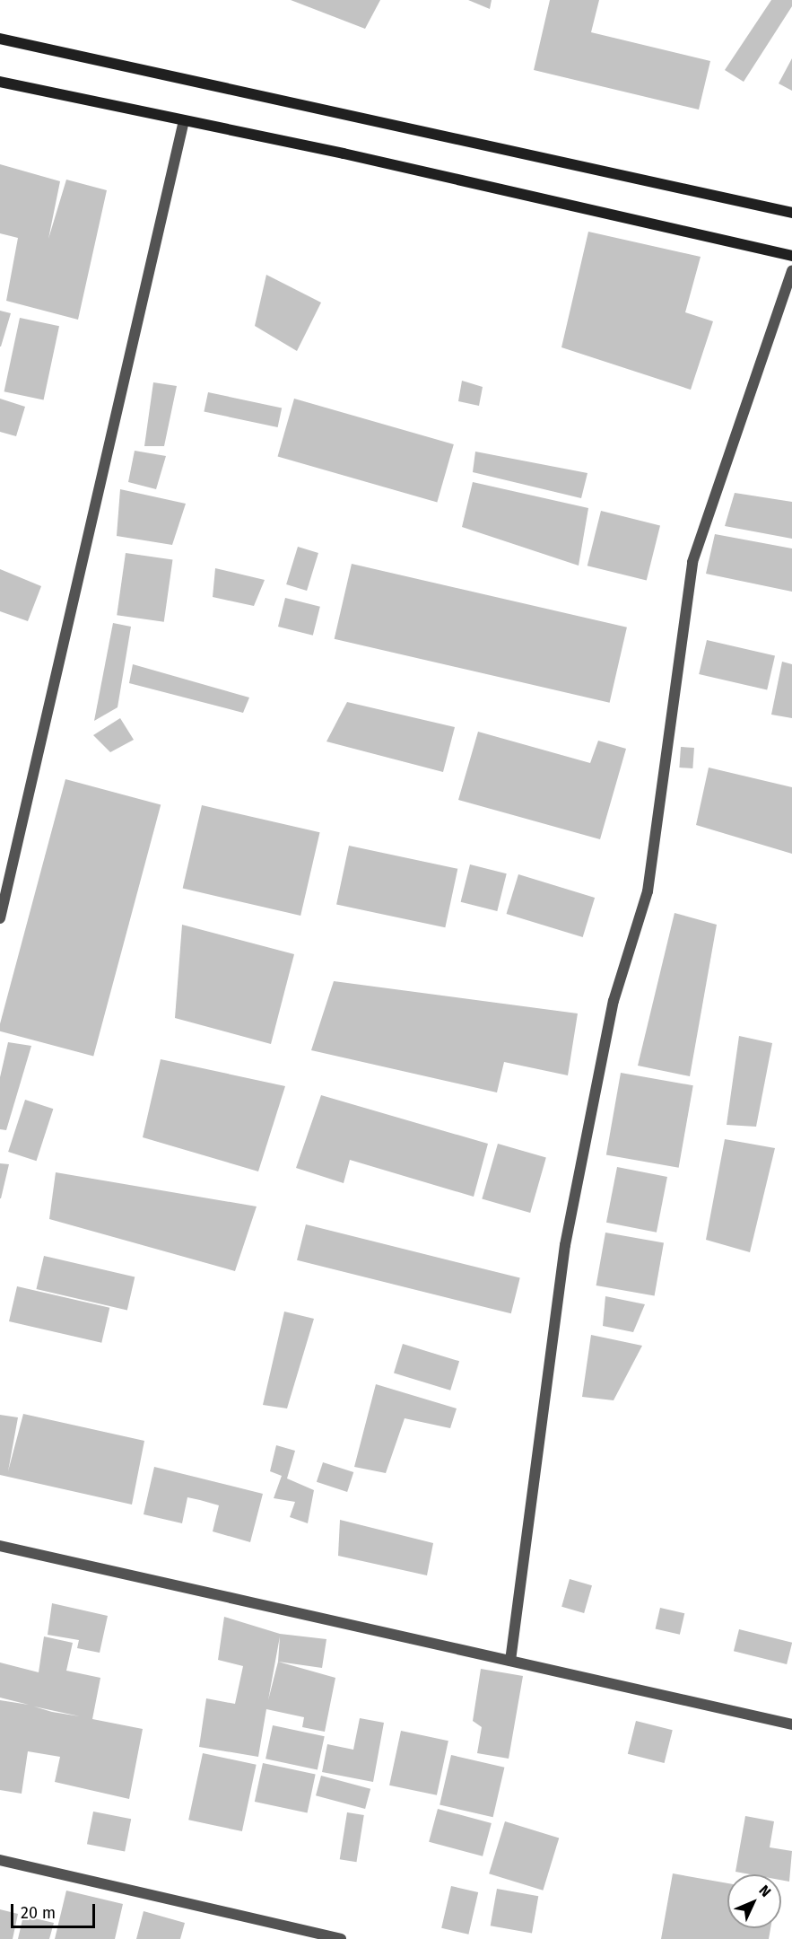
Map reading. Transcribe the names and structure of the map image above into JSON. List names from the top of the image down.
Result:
{
  "scale_bar": "20 m",
  "north": "top right"
}
